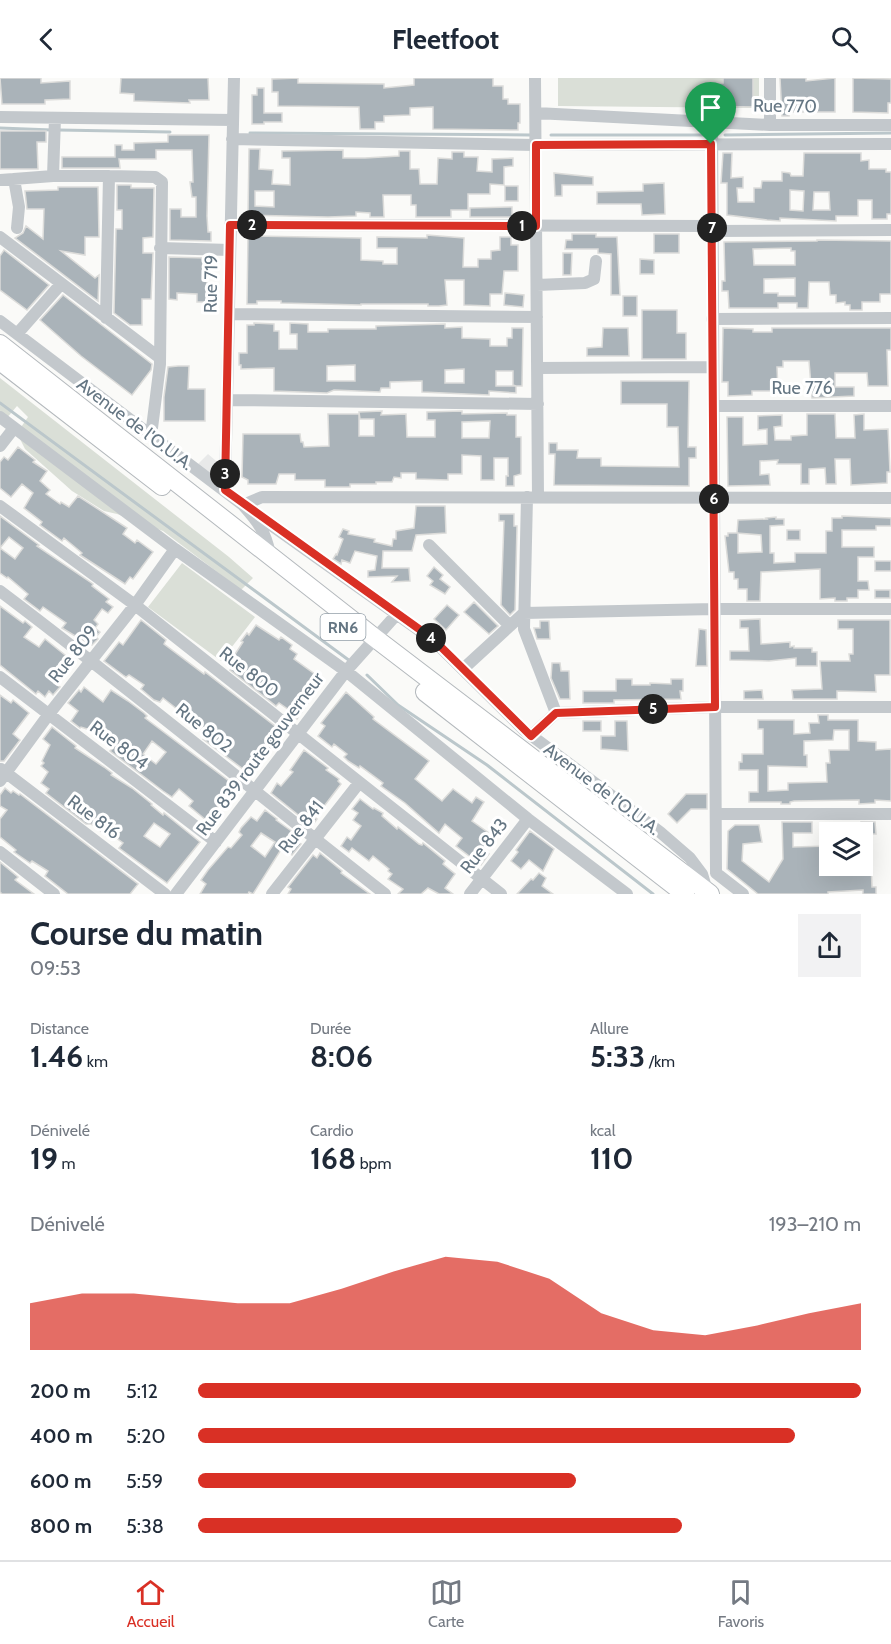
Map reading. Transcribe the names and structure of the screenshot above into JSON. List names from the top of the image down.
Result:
{
  "streets": {
    "highway": ["Avenue de l'O.U.A.", "RN6"],
    "street": [
      "Rue 770",
      "Rue 719",
      "Rue 776",
      "Rue 809",
      "Rue 800",
      "Rue 802",
      "Rue 804",
      "Rue 839 route gouverneur",
      "Rue 816",
      "Rue 841",
      "Rue 843"
    ]
  },
  "crossings": [
    ["Rue 719", "Avenue de l'O.U.A."],
    ["Avenue de l'O.U.A.", "Rue 839 route gouverneur"],
    ["Rue 809", "Rue 800"],
    ["Rue 809", "Rue 802"],
    ["Rue 809", "Rue 804"],
    ["Rue 809", "Rue 816"],
    ["Rue 800", "Rue 839 route gouverneur"],
    ["Rue 800", "Rue 841"],
    ["Rue 800", "Rue 843"],
    ["Rue 802", "Rue 839 route gouverneur"],
    ["Rue 802", "Rue 841"],
    ["Rue 804", "Rue 839 route gouverneur"]
  ],
  "page": {
    "header": "Fleetfoot",
    "pins": [
      "2",
      "1",
      "7",
      "3",
      "6",
      "4",
      "5"
    ],
    "heading": ["Course du matin", "09:53"],
    "stats": [
      ["Distance", "1.46 km"],
      ["Durée", "8:06"],
      ["Allure", "5:33 /km"],
      ["Dénivelé", "19 m"],
      ["Cardio", "168 bpm"],
      ["kcal", "110"]
    ],
    "chart": ["Dénivelé", "193–210 m"],
    "list": [
      {
        "name": "200 m",
        "note": "5:12"
      },
      {
        "name": "400 m",
        "note": "5:20"
      },
      {
        "name": "600 m",
        "note": "5:59"
      },
      {
        "name": "800 m",
        "note": "5:38"
      }
    ],
    "tabs": ["Accueil", "Carte", "Favoris"]
  }
}
